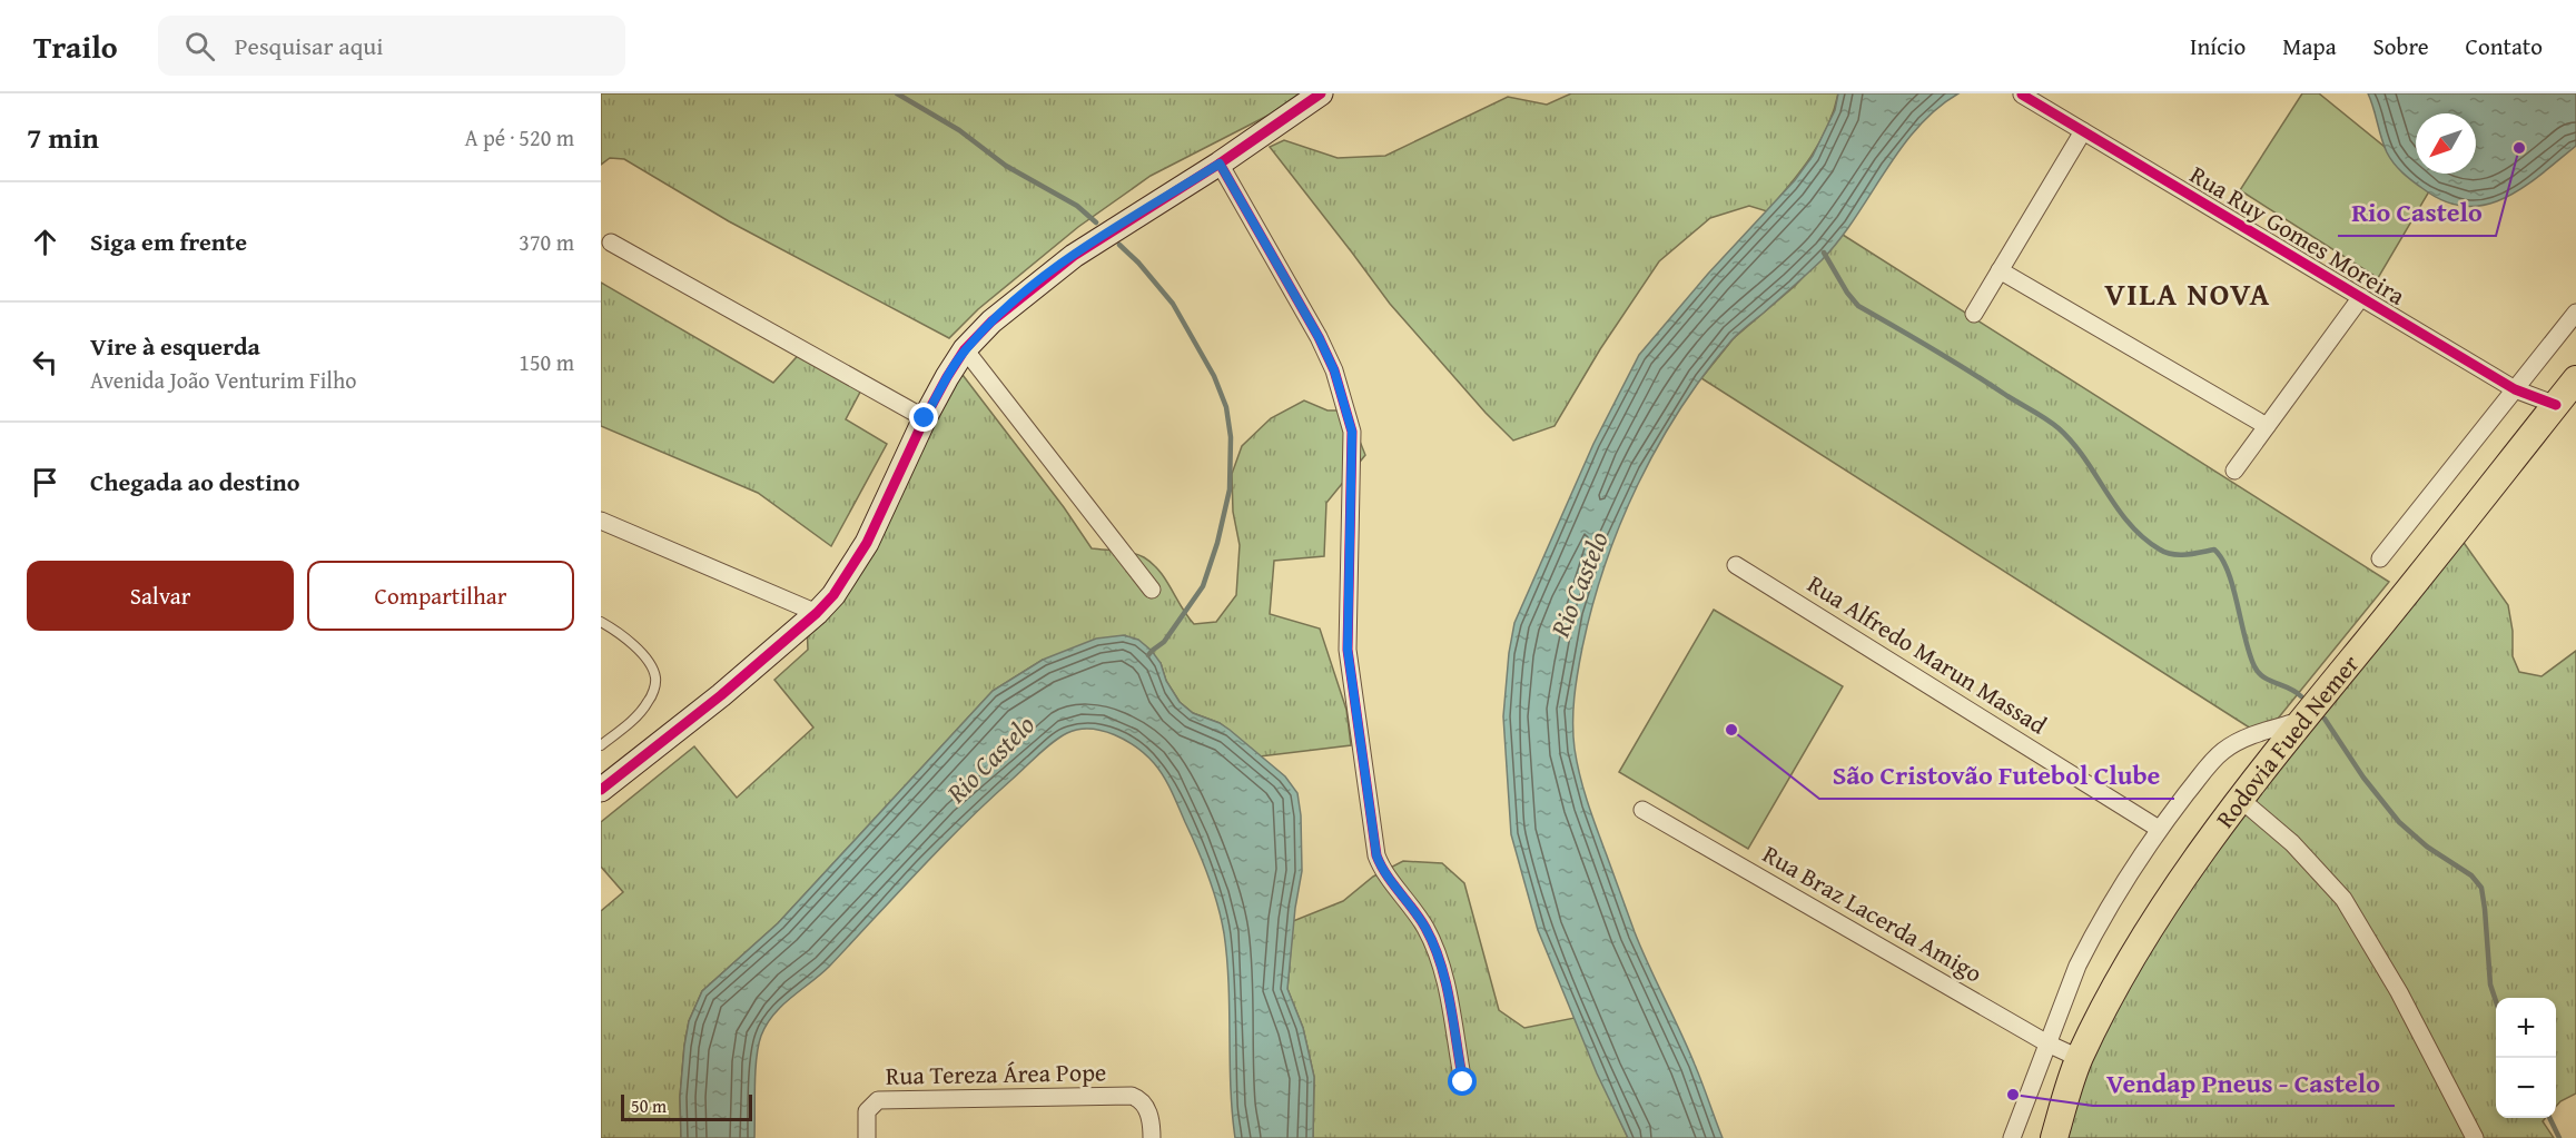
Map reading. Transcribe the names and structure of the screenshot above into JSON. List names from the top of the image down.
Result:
{
  "streets": {
    "main road": ["Rodovia Fued Nemer"],
    "street": [
      "Rua Ruy Gomes Moreira",
      "Rua Alfredo Marun Massad",
      "Rua Braz Lacerda Amigo",
      "Rua Tereza Área Pope"
    ]
  },
  "crossings": [
    ["Rua Ruy Gomes Moreira", "Rodovia Fued Nemer"],
    ["Rodovia Fued Nemer", "Rua Braz Lacerda Amigo"]
  ],
  "districts": ["VILA NOVA"],
  "water": ["Rio Castelo"],
  "places": ["Rio Castelo", "São Cristovão Futebol Clube", "Vendap Pneus - Castelo"],
  "scale_bar": "50 m",
  "north": "bottom left",
  "page": {
    "header": "Trailo",
    "search": "Pesquisar aqui",
    "nav": [
      "Início",
      "Mapa",
      "Sobre",
      "Contato"
    ],
    "heading": ["7 min", "A pé · 520 m"],
    "list": [
      ["Siga em frente", "370 m"],
      ["Vire à esquerda", "Avenida João Venturim Filho", "150 m"],
      "Chegada ao destino"
    ],
    "buttons": ["Salvar", "Compartilhar"],
    "map_buttons": ["+", "−"],
    "scale": "50 m"
  }
}
